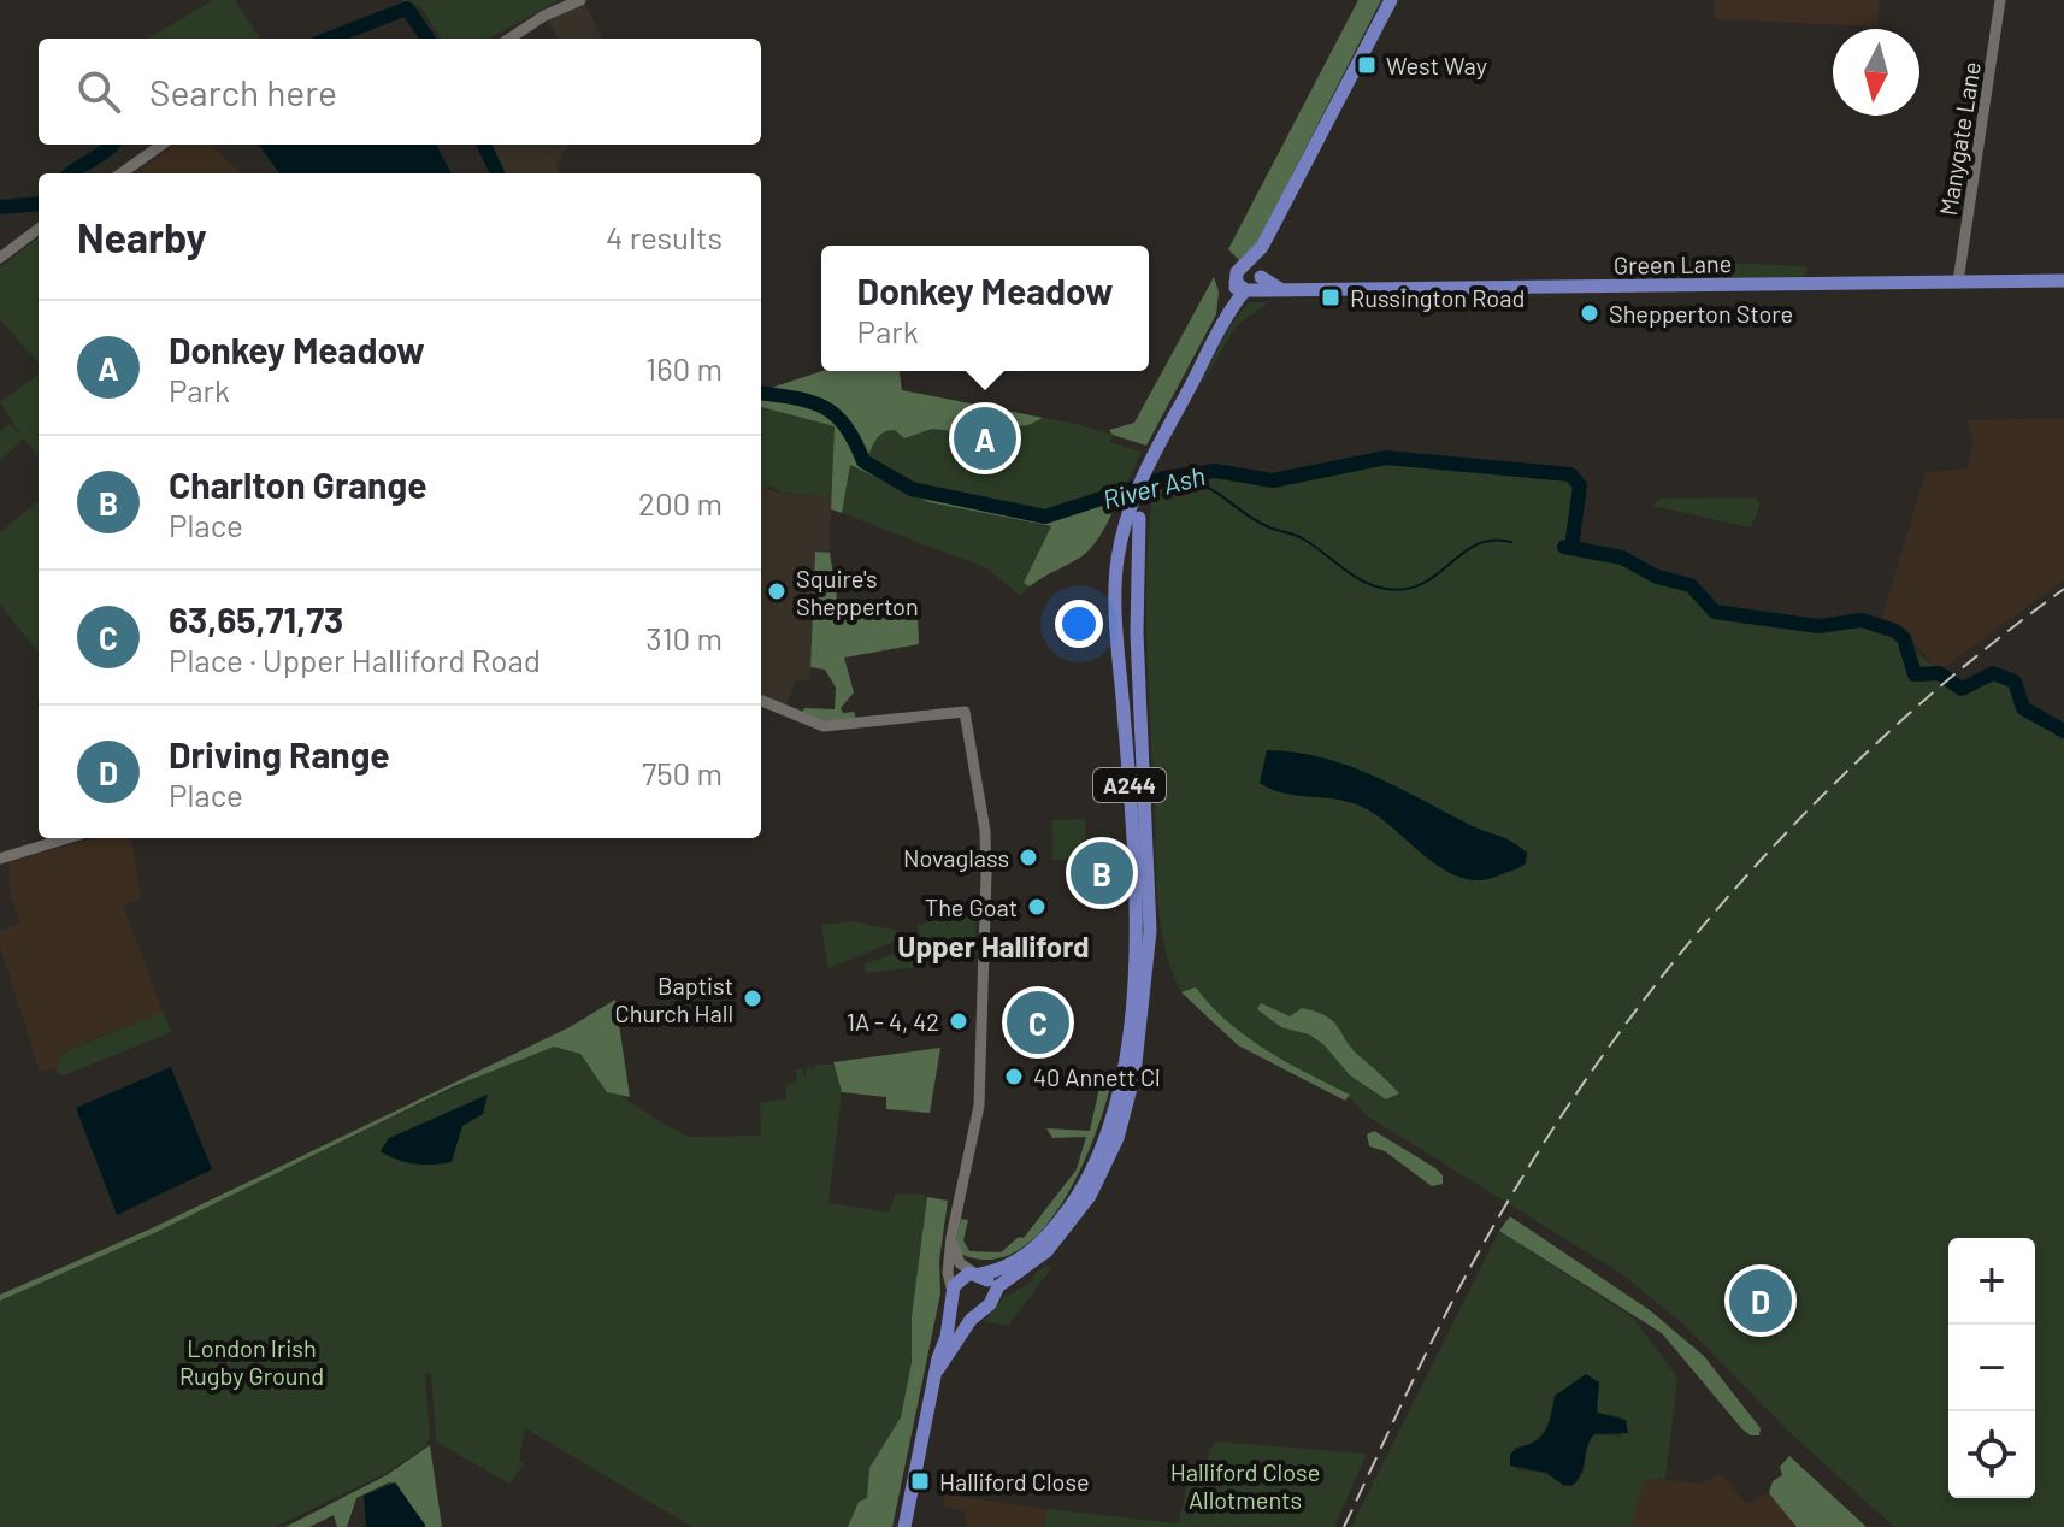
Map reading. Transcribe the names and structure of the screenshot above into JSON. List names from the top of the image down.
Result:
{
  "streets": {
    "main road": ["Green Lane", "A244"],
    "street": ["Manygate Lane"]
  },
  "crossings": [
    ["Manygate Lane", "Green Lane"],
    ["Green Lane", "A244"]
  ],
  "districts": ["Upper Halliford"],
  "water": ["River Ash"],
  "parks": ["London Irish Rugby Ground", "Halliford Close Allotments"],
  "places": {
    "transit": ["West Way", "Russington Road", "Halliford Close"],
    "other": [
      "Shepperton Store",
      "Squire's Shepperton",
      "Novaglass",
      "The Goat",
      "Baptist Church Hall",
      "1A - 4, 42",
      "40 Annett Cl"
    ]
  },
  "north": "bottom",
  "page": {
    "search": "Search here",
    "heading": ["Nearby", "4 results"],
    "popup": ["Donkey Meadow", "Park"],
    "list": [
      {
        "mark": "A",
        "name": "Donkey Meadow",
        "note": "Park",
        "value": "160 m"
      },
      {
        "mark": "B",
        "name": "Charlton Grange",
        "note": "Place",
        "value": "200 m"
      },
      {
        "mark": "C",
        "name": "63,65,71,73",
        "note": "Place · Upper Halliford Road",
        "value": "310 m"
      },
      {
        "mark": "D",
        "name": "Driving Range",
        "note": "Place",
        "value": "750 m"
      }
    ],
    "pins": [
      "A",
      "B",
      "C",
      "D"
    ],
    "map_buttons": ["+", "−"]
  }
}
